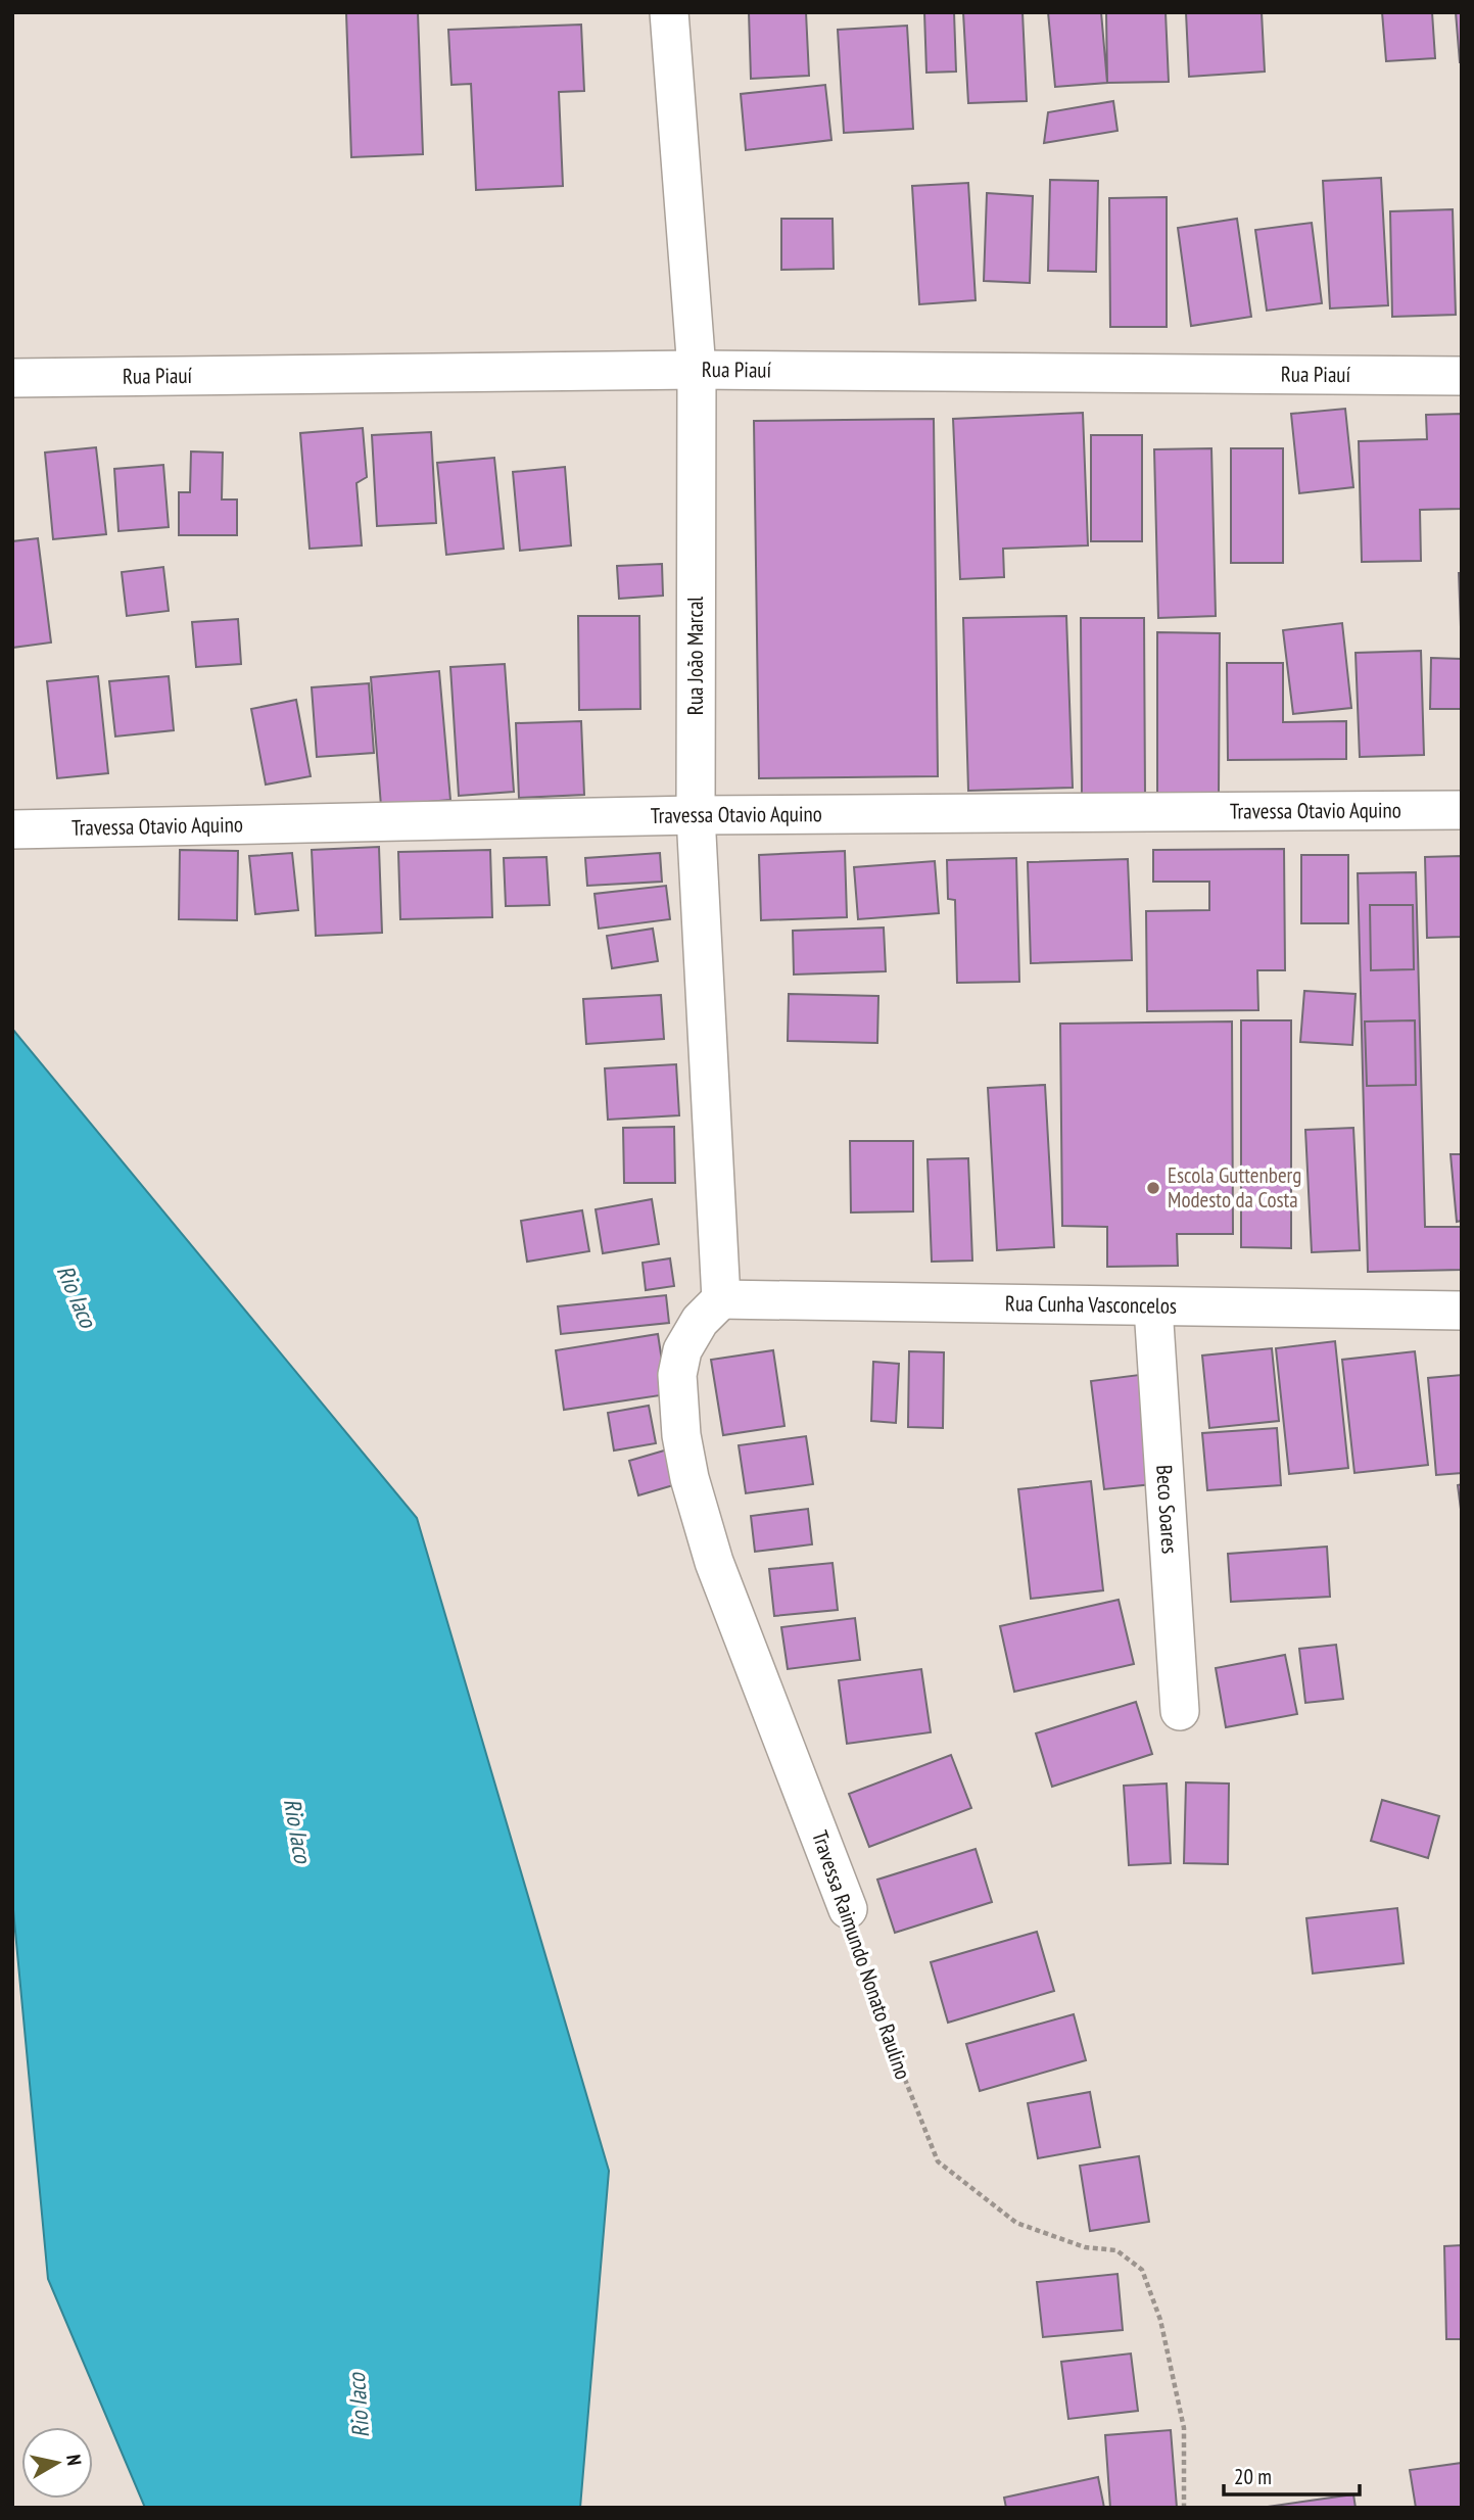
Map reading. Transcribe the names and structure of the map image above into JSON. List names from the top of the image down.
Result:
{
  "streets": {
    "street": [
      "Rua Piauí",
      "Rua João Marcal",
      "Travessa Otavio Aquino",
      "Rua Cunha Vasconcelos",
      "Beco Soares",
      "Travessa Raimundo Nonato Raulino"
    ]
  },
  "crossings": [
    ["Rua Piauí", "Rua João Marcal"],
    ["Rua João Marcal", "Travessa Otavio Aquino"],
    ["Rua João Marcal", "Rua Cunha Vasconcelos"],
    ["Rua João Marcal", "Travessa Raimundo Nonato Raulino"],
    ["Rua Cunha Vasconcelos", "Beco Soares"],
    ["Rua Cunha Vasconcelos", "Travessa Raimundo Nonato Raulino"]
  ],
  "water": ["Rio Iaco"],
  "places": ["Escola Guttenberg Modesto da Costa"],
  "scale_bar": "20 m",
  "north": "right"
}
